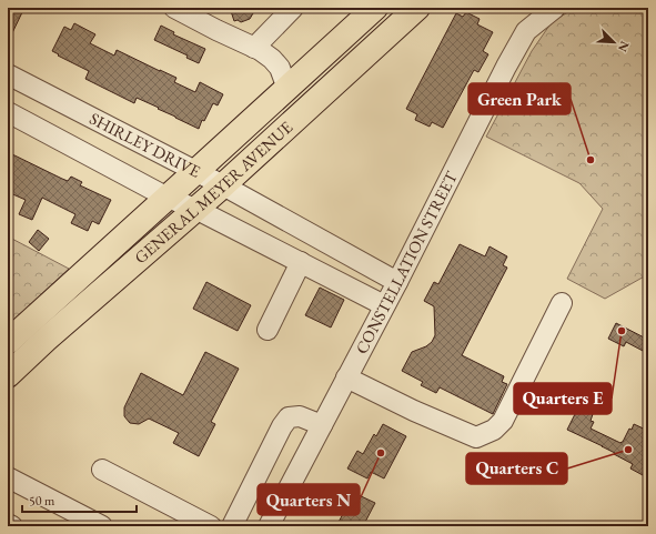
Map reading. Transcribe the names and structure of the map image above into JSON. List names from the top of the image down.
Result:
{
  "streets": {
    "main road": ["GENERAL MEYER AVENUE"],
    "street": ["SHIRLEY DRIVE", "CONSTELLATION STREET"]
  },
  "crossings": [
    ["SHIRLEY DRIVE", "GENERAL MEYER AVENUE"],
    ["SHIRLEY DRIVE", "CONSTELLATION STREET"]
  ],
  "places": [
    "Green Park",
    "Quarters E",
    "Quarters C",
    "Quarters N"
  ],
  "scale_bar": "50 m",
  "north": "bottom right"
}
